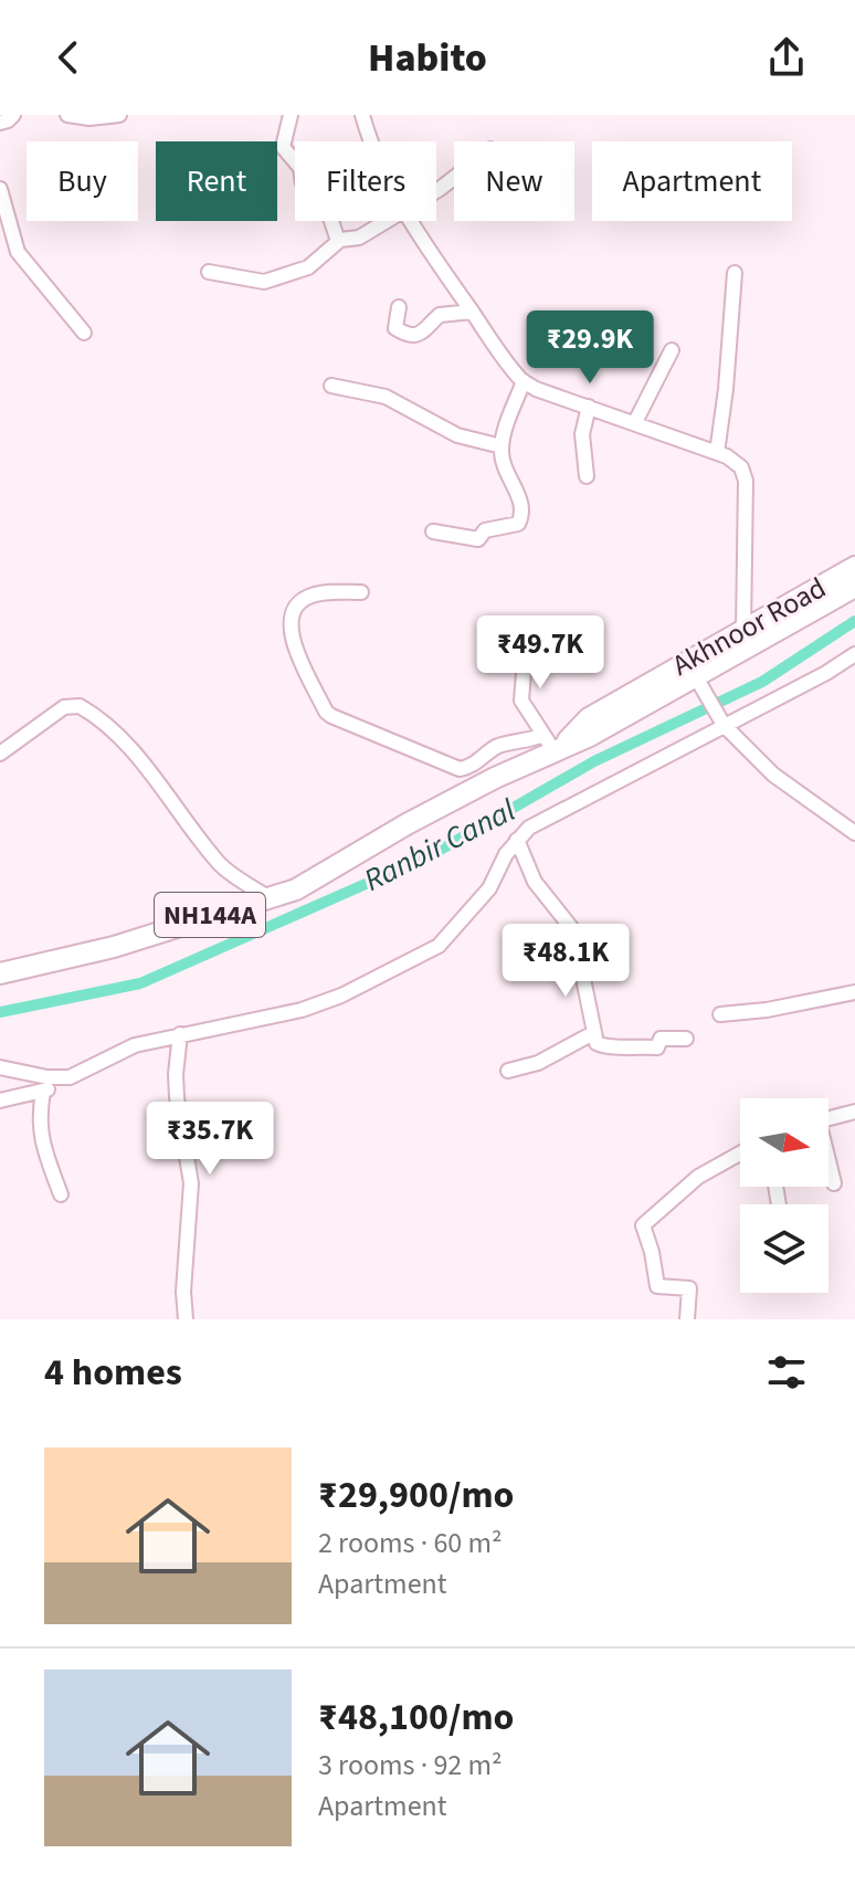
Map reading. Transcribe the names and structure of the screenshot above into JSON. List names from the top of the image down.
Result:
{
  "streets": {
    "highway": ["Akhnoor Road", "NH144A"]
  },
  "water": ["Ranbir Canal"],
  "north": "right",
  "page": {
    "header": "Habito",
    "chip": [
      "Buy",
      "Rent",
      "Filters",
      "New",
      "Apartment"
    ],
    "price": [
      "₹29.9K",
      "₹49.7K",
      "₹48.1K",
      "₹35.7K"
    ],
    "heading": "4 homes",
    "list": [
      {
        "name": "₹29,900/mo",
        "note": "2 rooms · 60 m² · Apartment"
      },
      {
        "name": "₹48,100/mo",
        "note": "3 rooms · 92 m² · Apartment"
      }
    ]
  }
}
